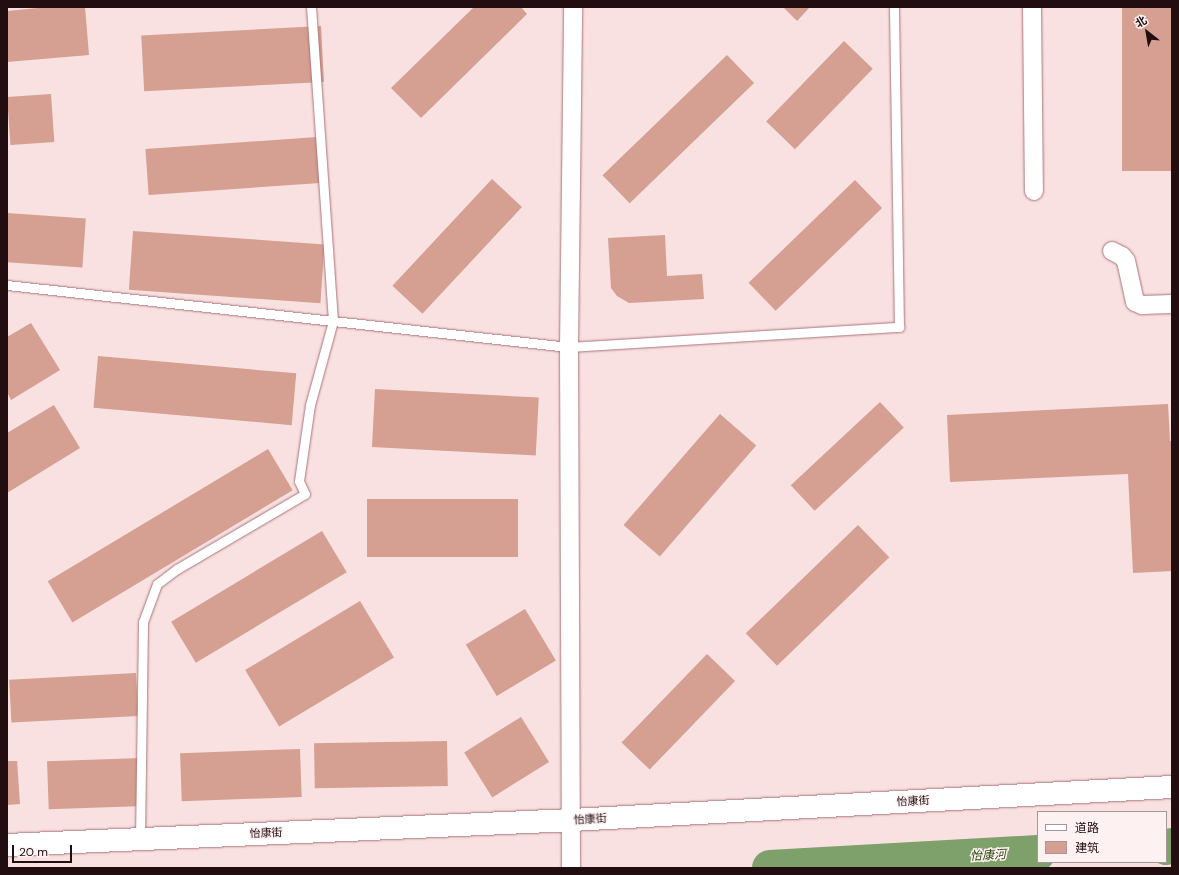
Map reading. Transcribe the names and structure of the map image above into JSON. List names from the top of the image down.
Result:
{
  "streets": {
    "street": ["怡康街"]
  },
  "water": ["怡康河"],
  "legend": ["道路", "建筑"],
  "scale_bar": "20 m",
  "north": "top left"
}
